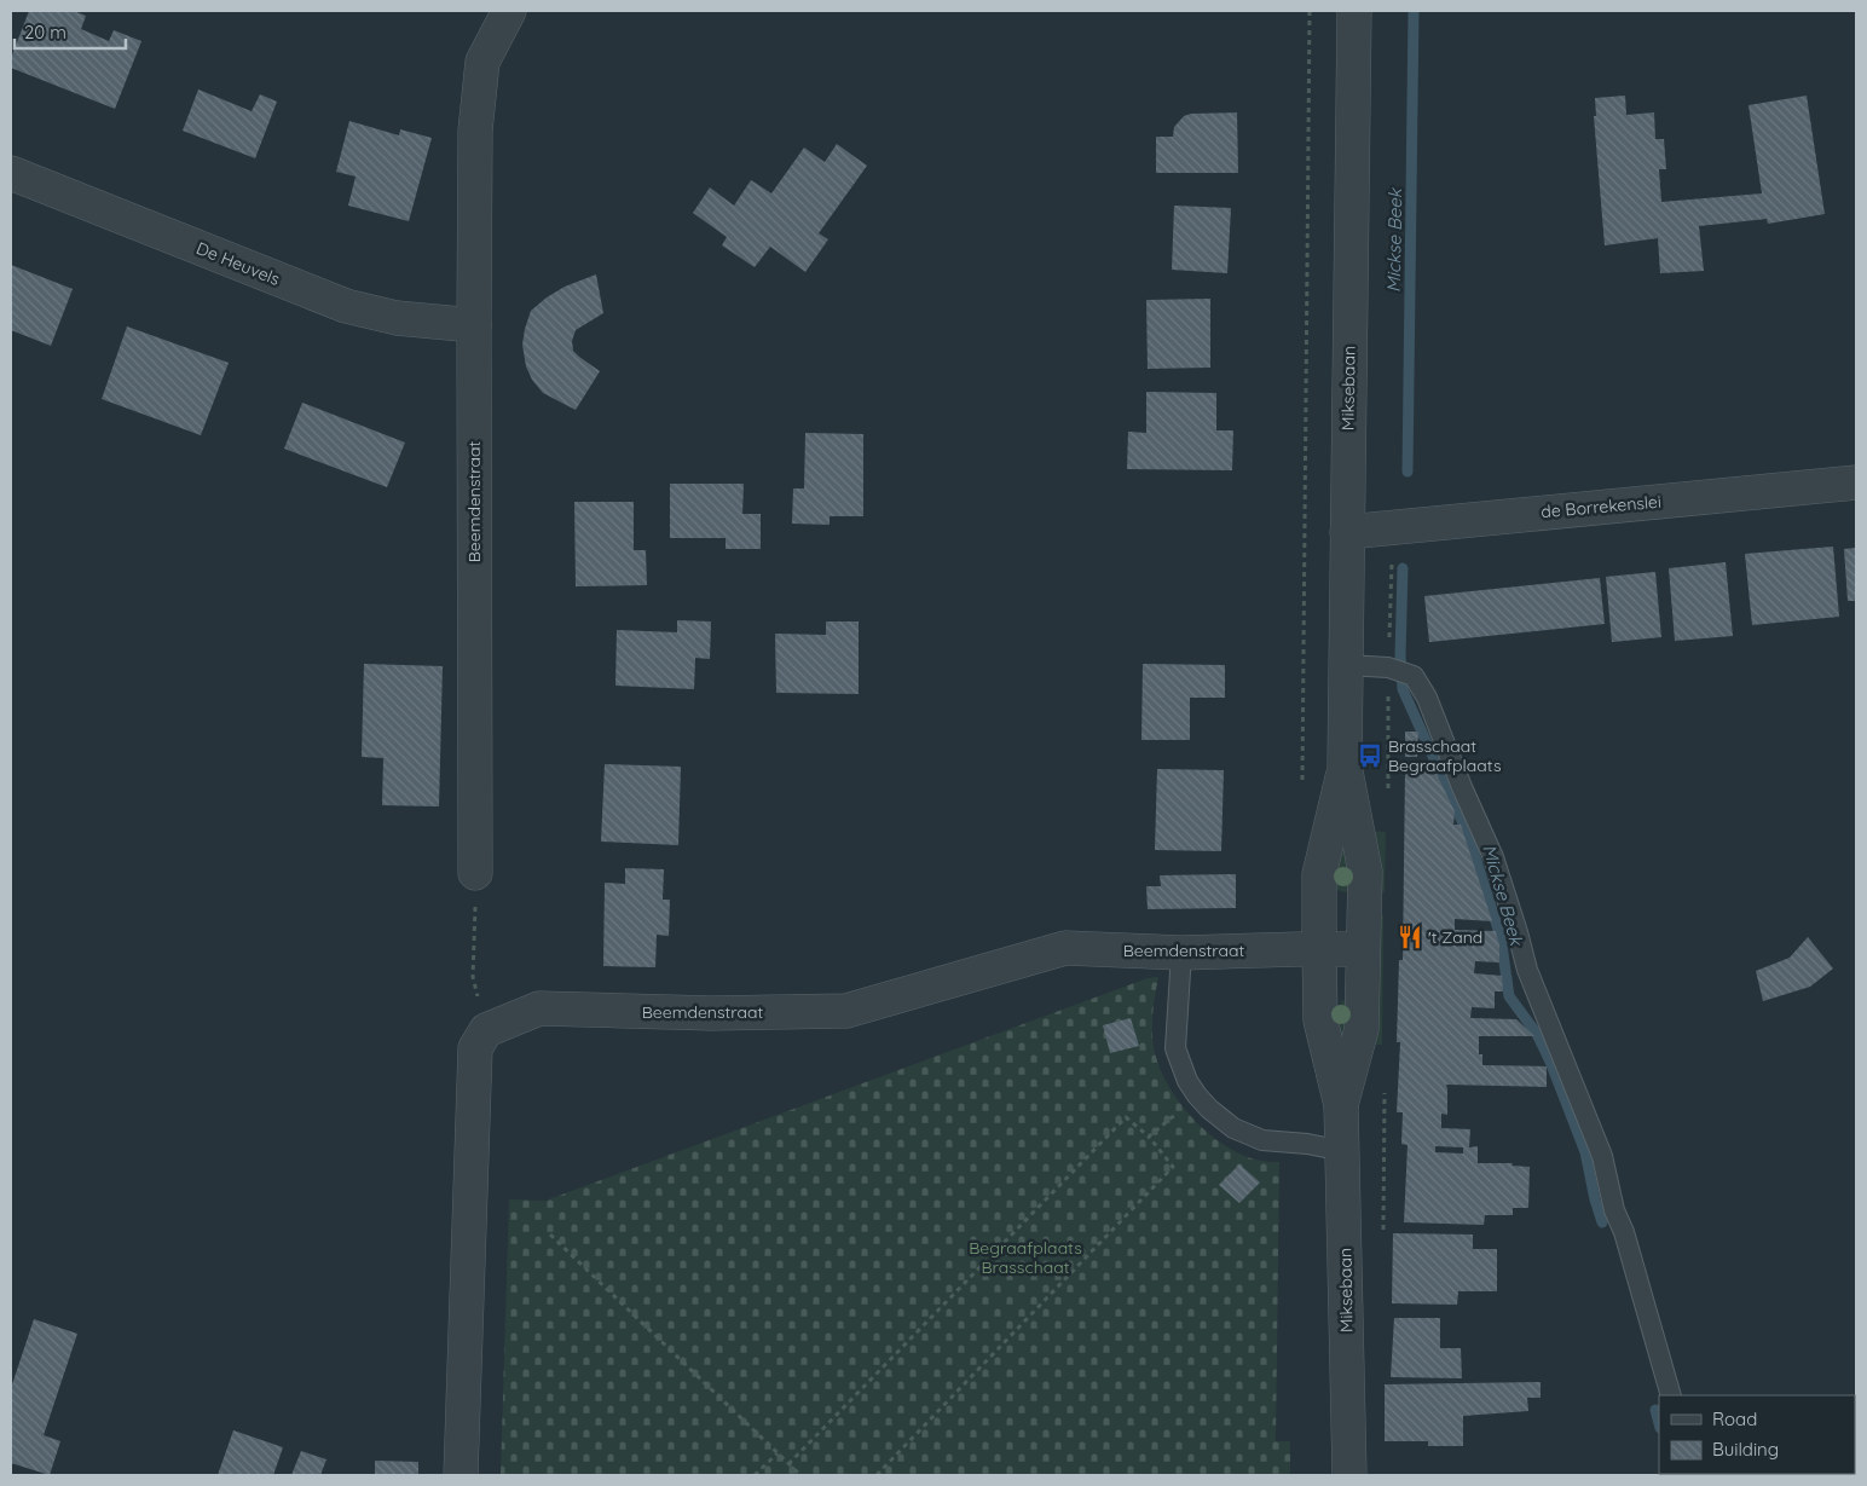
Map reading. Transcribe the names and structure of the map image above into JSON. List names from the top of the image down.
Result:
{
  "streets": {
    "street": [
      "De Heuvels",
      "Miksebaan",
      "Beemdenstraat",
      "de Borrekenslei"
    ]
  },
  "crossings": [
    ["De Heuvels", "Beemdenstraat"],
    ["Miksebaan", "Beemdenstraat"],
    ["Miksebaan", "de Borrekenslei"]
  ],
  "water": ["Mickse Beek"],
  "parks": ["Begraafplaats Brasschaat"],
  "places": {
    "bus stop": ["Brasschaat Begraafplaats"],
    "restaurant": ["'t Zand"]
  },
  "legend": ["Road", "Building"],
  "scale_bar": "20 m"
}
